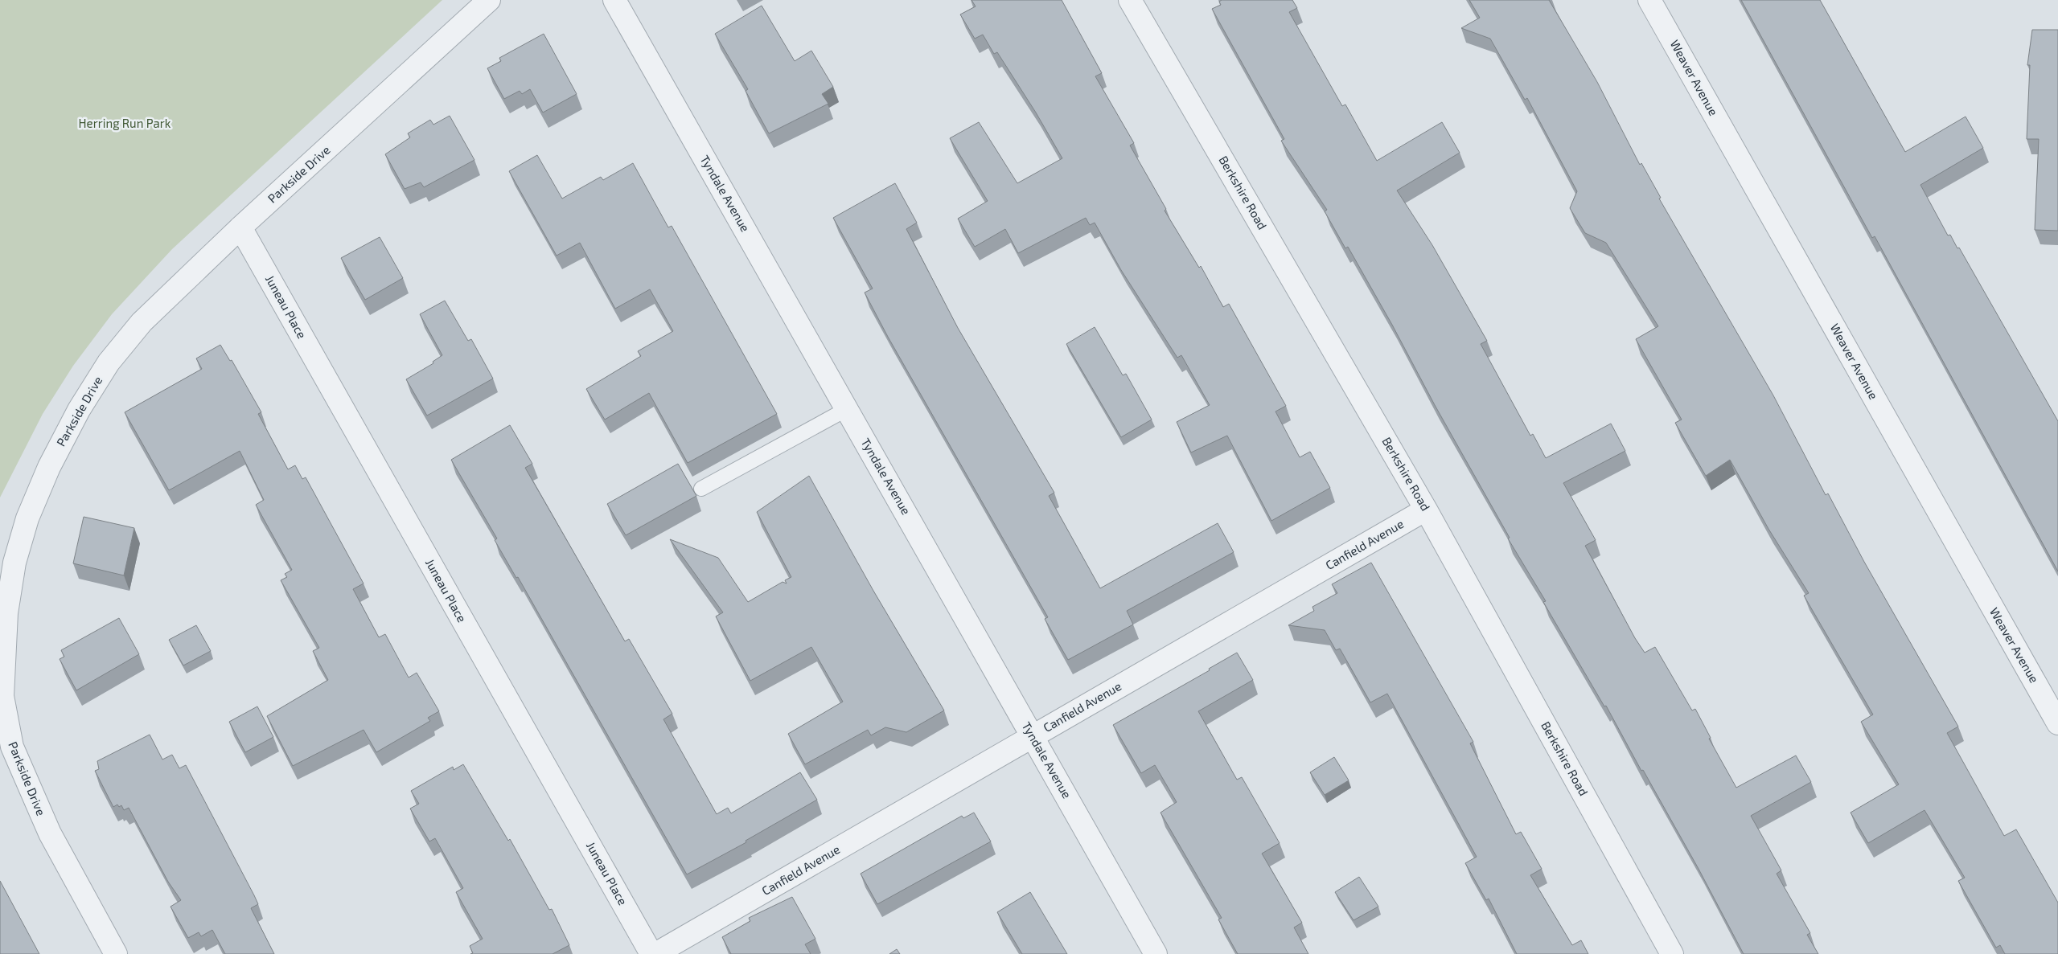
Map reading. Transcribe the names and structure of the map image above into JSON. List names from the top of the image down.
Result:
{
  "streets": {
    "street": [
      "Weaver Avenue",
      "Parkside Drive",
      "Berkshire Road",
      "Tyndale Avenue",
      "Juneau Place",
      "Canfield Avenue"
    ]
  },
  "crossings": [
    ["Parkside Drive", "Juneau Place"],
    ["Berkshire Road", "Canfield Avenue"],
    ["Tyndale Avenue", "Canfield Avenue"]
  ],
  "parks": ["Herring Run Park"]
}
